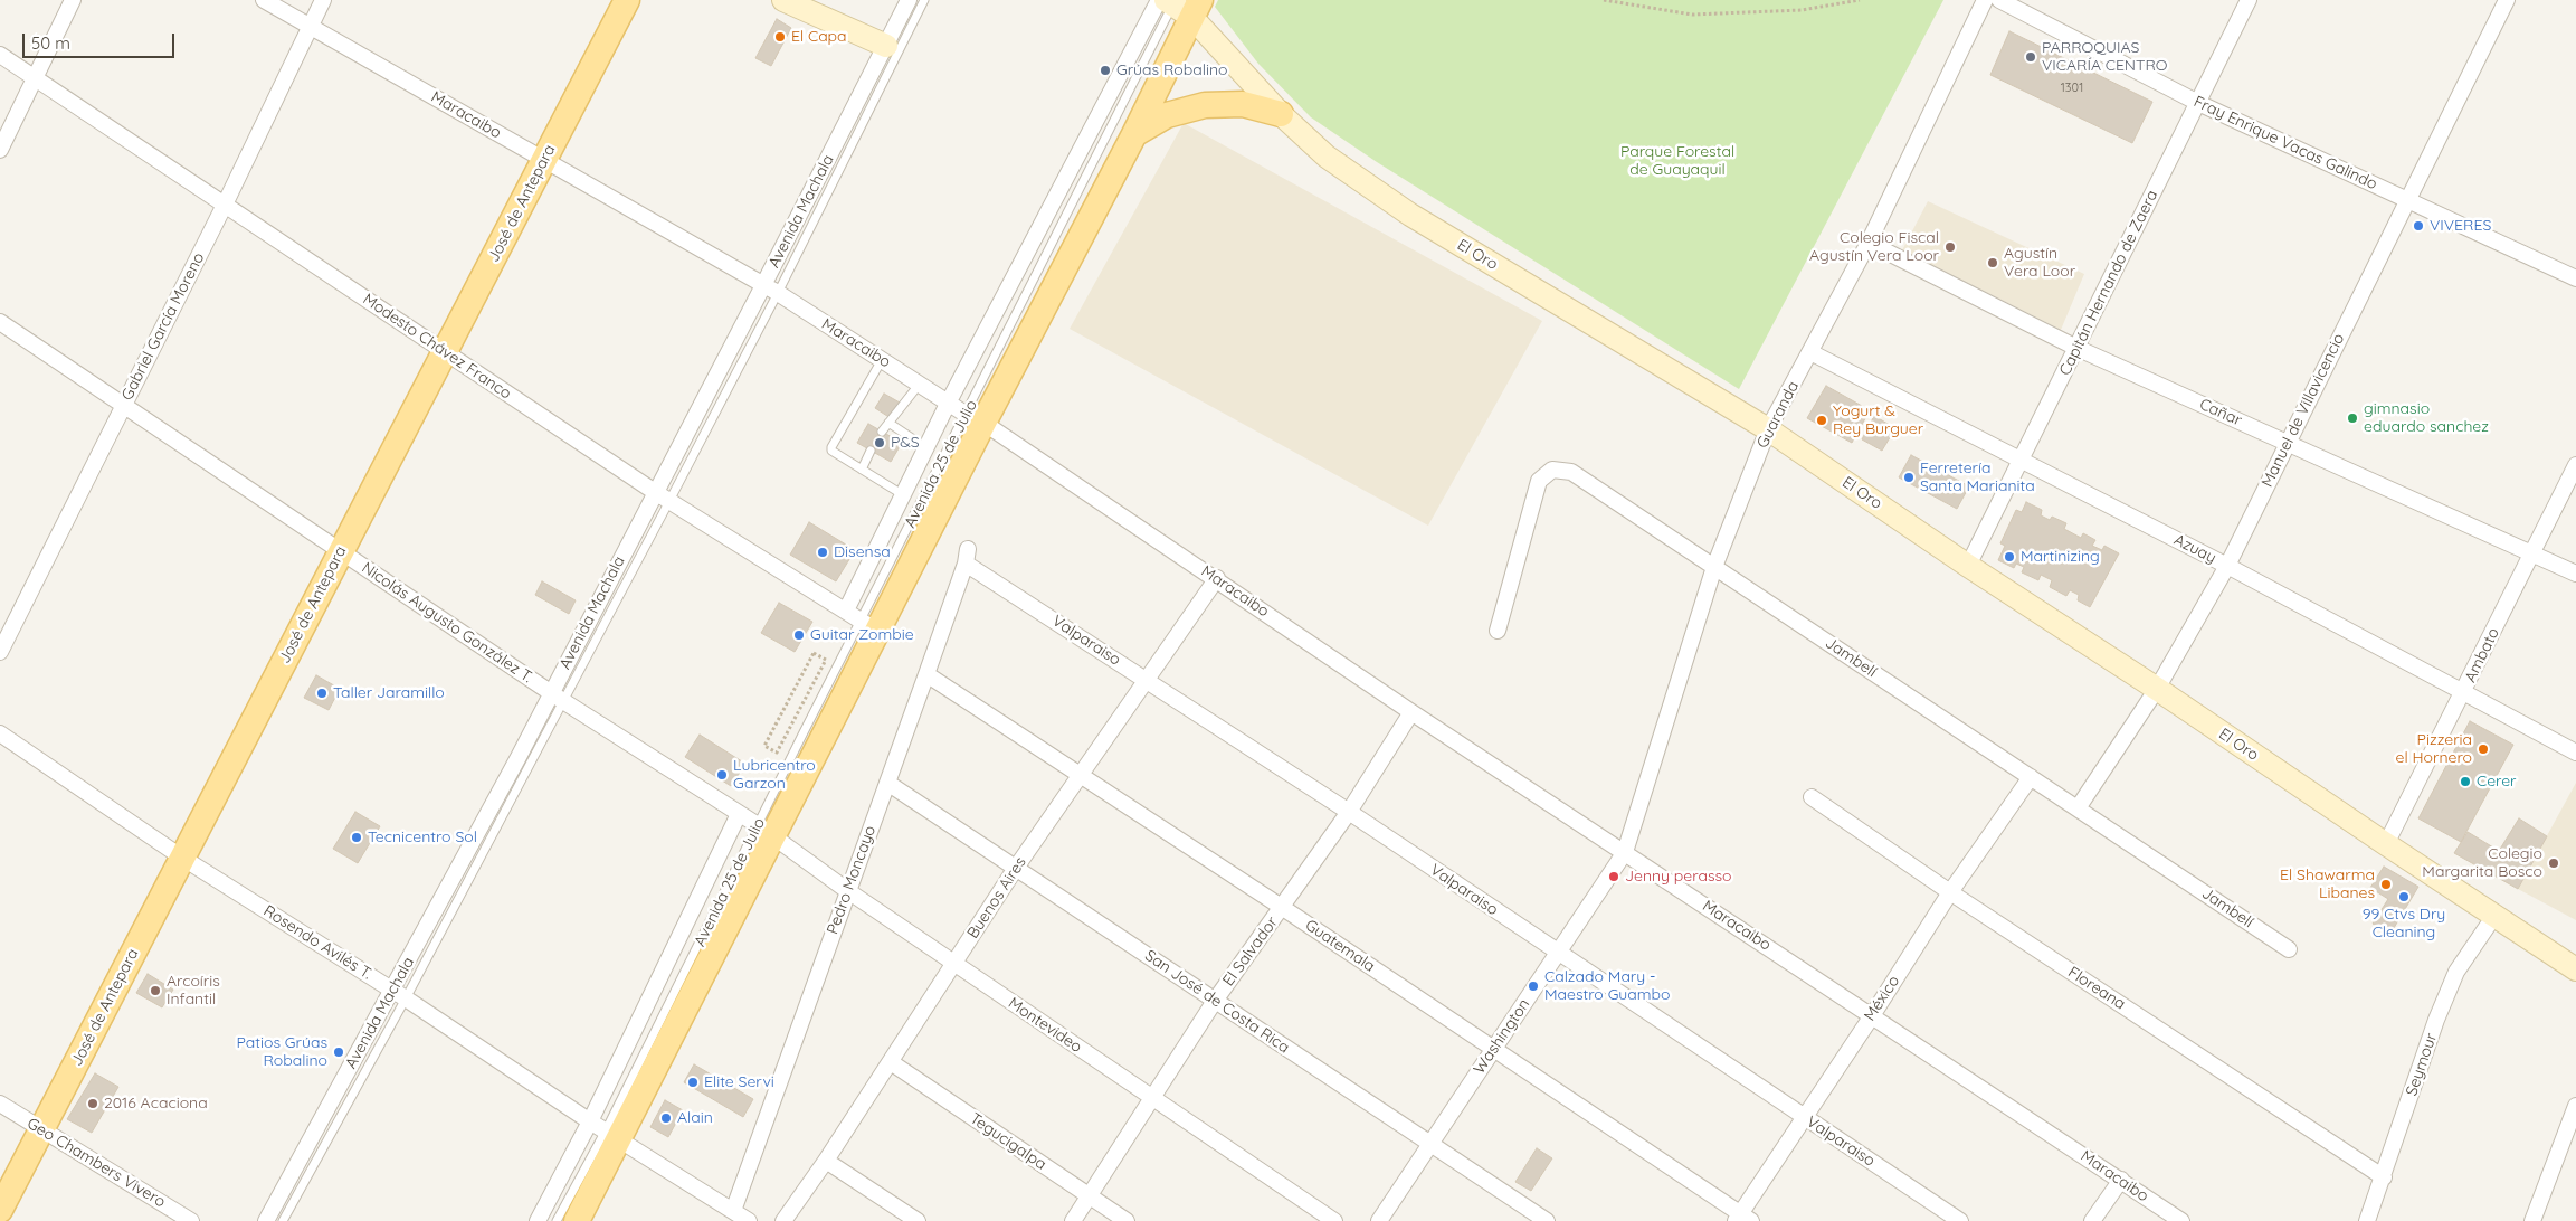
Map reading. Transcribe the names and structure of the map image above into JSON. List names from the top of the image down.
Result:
{
  "streets": {
    "main road": ["José de Antepara", "Avenida 25 de Julio"],
    "street": [
      "Maracaibo",
      "Fray Enrique Vacas Galindo",
      "Avenida Machala",
      "El Oro",
      "Capitán Hernando de Zaera",
      "Gabriel García Moreno",
      "Modesto Chávez Franco",
      "Manuel de Villavicencio",
      "Cañar",
      "Guaranda",
      "Azuay",
      "Nicolás Augusto González T.",
      "Valparaiso",
      "Ambato",
      "Jambelí",
      "Pedro Moncayo",
      "Buenos Aires",
      "Rosendo Avilés T.",
      "Guatemala",
      "El Salvador",
      "Floreana",
      "México",
      "San José de Costa Rica",
      "Montevideo",
      "Washington",
      "Seymour",
      "Tegucigalpa",
      "Geo Chambers Vivero"
    ]
  },
  "crossings": [
    ["Maracaibo", "José de Antepara"],
    ["Maracaibo", "Avenida Machala"],
    ["Maracaibo", "Gabriel García Moreno"],
    ["Maracaibo", "Guaranda"],
    ["Maracaibo", "Avenida 25 de Julio"],
    ["Maracaibo", "Buenos Aires"],
    ["Maracaibo", "El Salvador"],
    ["Maracaibo", "México"],
    ["Maracaibo", "Washington"],
    ["Fray Enrique Vacas Galindo", "Capitán Hernando de Zaera"],
    ["Fray Enrique Vacas Galindo", "Manuel de Villavicencio"],
    ["José de Antepara", "Modesto Chávez Franco"],
    ["José de Antepara", "Nicolás Augusto González T."],
    ["José de Antepara", "Rosendo Avilés T."],
    ["José de Antepara", "Geo Chambers Vivero"],
    ["Avenida Machala", "Modesto Chávez Franco"],
    ["Avenida Machala", "Nicolás Augusto González T."],
    ["Avenida Machala", "Rosendo Avilés T."],
    ["El Oro", "Capitán Hernando de Zaera"],
    ["El Oro", "Manuel de Villavicencio"],
    ["El Oro", "Guaranda"],
    ["El Oro", "Avenida 25 de Julio"],
    ["El Oro", "Ambato"],
    ["El Oro", "Seymour"],
    ["Capitán Hernando de Zaera", "Cañar"],
    ["Capitán Hernando de Zaera", "Azuay"],
    ["Gabriel García Moreno", "Modesto Chávez Franco"],
    ["Gabriel García Moreno", "Nicolás Augusto González T."],
    ["Modesto Chávez Franco", "Avenida 25 de Julio"],
    ["Manuel de Villavicencio", "Cañar"],
    ["Manuel de Villavicencio", "Azuay"],
    ["Manuel de Villavicencio", "Jambelí"],
    ["Cañar", "Guaranda"],
    ["Cañar", "Ambato"],
    ["Guaranda", "Azuay"],
    ["Guaranda", "Jambelí"],
    ["Guaranda", "Washington"],
    ["Avenida 25 de Julio", "Nicolás Augusto González T."],
    ["Avenida 25 de Julio", "Rosendo Avilés T."],
    ["Avenida 25 de Julio", "Montevideo"],
    ["Azuay", "Ambato"],
    ["Nicolás Augusto González T.", "Montevideo"],
    ["Valparaiso", "Pedro Moncayo"],
    ["Valparaiso", "Buenos Aires"],
    ["Valparaiso", "El Salvador"],
    ["Valparaiso", "México"],
    ["Valparaiso", "Washington"],
    ["Jambelí", "México"],
    ["Pedro Moncayo", "Rosendo Avilés T."],
    ["Pedro Moncayo", "Guatemala"],
    ["Pedro Moncayo", "San José de Costa Rica"],
    ["Pedro Moncayo", "Montevideo"],
    ["Buenos Aires", "Guatemala"],
    ["Buenos Aires", "San José de Costa Rica"],
    ["Buenos Aires", "Montevideo"],
    ["Buenos Aires", "Tegucigalpa"],
    ["Guatemala", "El Salvador"],
    ["Guatemala", "México"],
    ["Guatemala", "Washington"],
    ["El Salvador", "San José de Costa Rica"],
    ["El Salvador", "Montevideo"],
    ["El Salvador", "Tegucigalpa"],
    ["Floreana", "México"],
    ["Floreana", "Seymour"],
    ["San José de Costa Rica", "Washington"]
  ],
  "parks": ["Parque Forestal de Guayaquil"],
  "places": [
    "El Capa",
    "PARROQUIAS VICARÍA CENTRO",
    "Grúas Robalino",
    "VIVERES",
    "Colegio Fiscal Agustín Vera Loor",
    "Agustín Vera Loor",
    "gimnasio eduardo sanchez",
    "Yogurt & Rey Burguer",
    "P&S",
    "Ferretería Santa Marianita",
    "Disensa",
    "Martinizing",
    "Guitar Zombie",
    "Taller Jaramillo",
    "Pizzeria el Hornero",
    "Lubricentro Garzon",
    "Cerer",
    "Tecnicentro Sol",
    "Colegio Margarita Bosco",
    "Jenny perasso",
    "El Shawarma Libanes",
    "99 Ctvs Dry Cleaning",
    "Calzado Mary - Maestro Guambo",
    "Arcoíris Infantil",
    "Patios Grúas Robalino",
    "Elite Servi",
    "2016 Acaciona",
    "Alain"
  ],
  "house_numbers": ["1301"],
  "scale_bar": "50 m"
}
